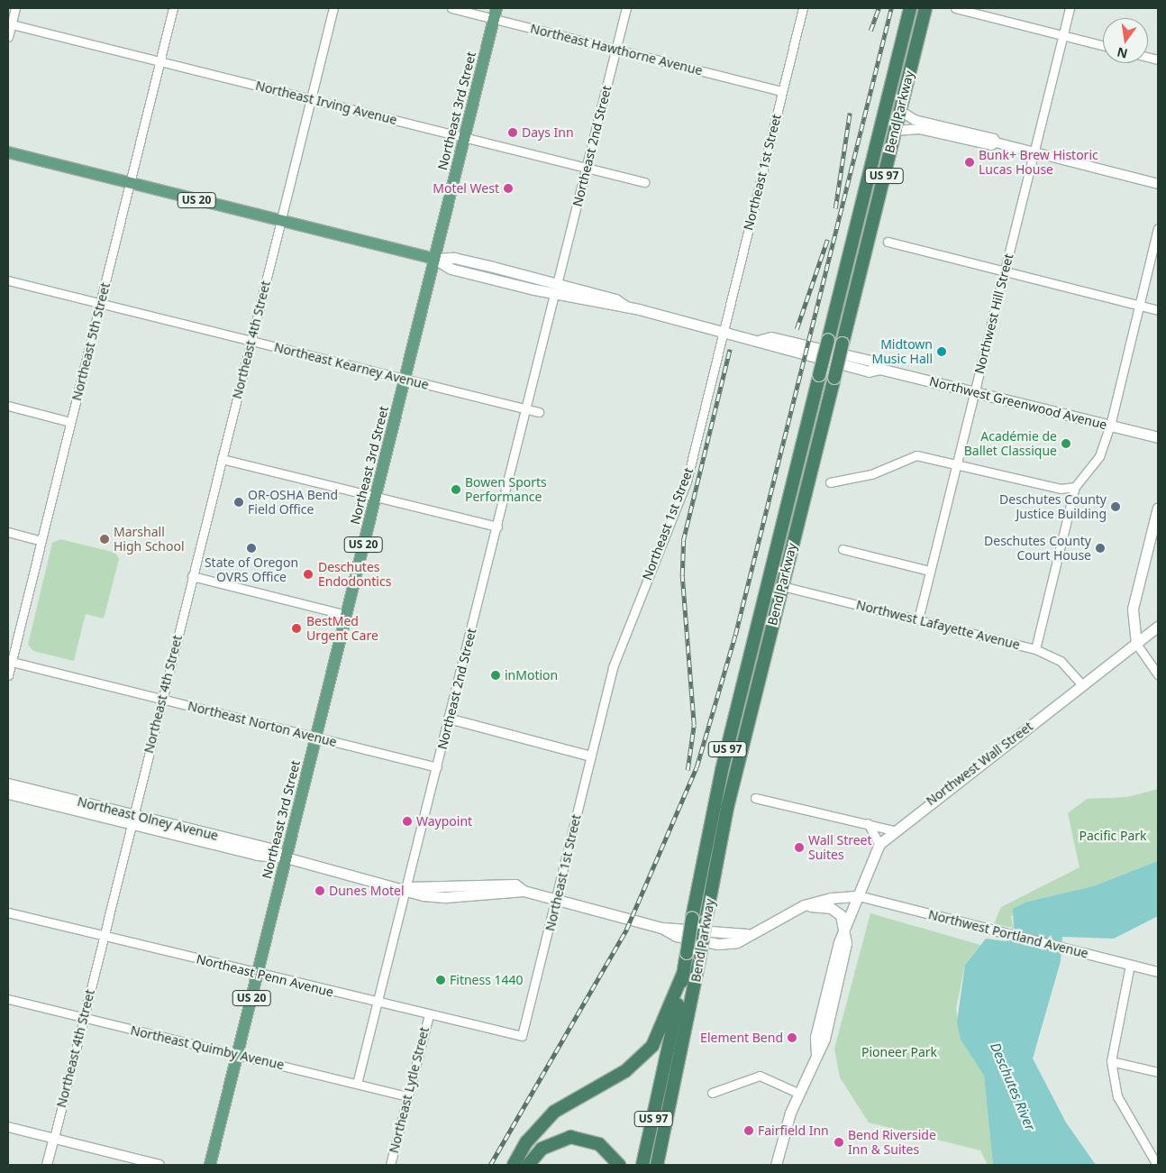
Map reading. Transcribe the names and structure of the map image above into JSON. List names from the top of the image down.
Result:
{
  "streets": {
    "highway": ["Bend Parkway", "US 97"],
    "main road": [
      "Northeast 3rd Street",
      "US 20",
      "Northwest Greenwood Avenue",
      "Northwest Wall Street",
      "Northeast Olney Avenue"
    ],
    "street": [
      "Northeast Hawthorne Avenue",
      "Northeast Irving Avenue",
      "Northeast 2nd Street",
      "Northeast 1st Street",
      "Northwest Hill Street",
      "Northeast 4th Street",
      "Northeast 5th Street",
      "Northeast Kearney Avenue",
      "Northwest Lafayette Avenue",
      "Northeast Norton Avenue",
      "Northwest Portland Avenue",
      "Northeast Penn Avenue",
      "Northeast Quimby Avenue",
      "Northeast Lytle Street"
    ]
  },
  "crossings": [
    ["Northeast Hawthorne Avenue", "Northeast 3rd Street"],
    ["Northeast Hawthorne Avenue", "Northeast 2nd Street"],
    ["Northeast Hawthorne Avenue", "Northeast 1st Street"],
    ["Northeast Irving Avenue", "Northeast 3rd Street"],
    ["Northeast Irving Avenue", "Northeast 2nd Street"],
    ["Northeast Irving Avenue", "Northeast 4th Street"],
    ["Northeast Irving Avenue", "Northeast 5th Street"],
    ["Northeast 3rd Street", "US 20"],
    ["Northeast 3rd Street", "Northeast Kearney Avenue"],
    ["Northeast 3rd Street", "Northwest Greenwood Avenue"],
    ["Northeast 3rd Street", "Northeast Norton Avenue"],
    ["Northeast 3rd Street", "Northeast Olney Avenue"],
    ["Northeast 3rd Street", "Northeast Penn Avenue"],
    ["Northeast 3rd Street", "Northeast Quimby Avenue"],
    ["Bend Parkway", "Northwest Lafayette Avenue"],
    ["Bend Parkway", "Northeast Olney Avenue"],
    ["Northeast 2nd Street", "Northeast Kearney Avenue"],
    ["Northeast 2nd Street", "Northwest Greenwood Avenue"],
    ["Northeast 2nd Street", "Northeast Norton Avenue"],
    ["Northeast 2nd Street", "Northeast Olney Avenue"],
    ["Northeast 2nd Street", "Northeast Penn Avenue"],
    ["Northeast 2nd Street", "Northeast Quimby Avenue"],
    ["Northeast 1st Street", "Northwest Greenwood Avenue"],
    ["Northeast 1st Street", "Northeast Olney Avenue"],
    ["Northeast 1st Street", "Northeast Penn Avenue"],
    ["US 20", "Northeast 4th Street"],
    ["US 20", "Northeast 5th Street"],
    ["US 20", "Northwest Greenwood Avenue"],
    ["Northwest Hill Street", "Northwest Greenwood Avenue"],
    ["Northwest Hill Street", "Northwest Lafayette Avenue"],
    ["Northeast 4th Street", "Northeast Kearney Avenue"],
    ["Northeast 4th Street", "Northeast Norton Avenue"],
    ["Northeast 4th Street", "Northeast Olney Avenue"],
    ["Northeast 4th Street", "Northeast Penn Avenue"],
    ["Northeast 4th Street", "Northeast Quimby Avenue"],
    ["Northeast 5th Street", "Northeast Kearney Avenue"],
    ["Northeast 5th Street", "Northeast Norton Avenue"],
    ["Northwest Lafayette Avenue", "Northwest Wall Street"],
    ["Northwest Wall Street", "Northwest Portland Avenue"],
    ["Northeast Penn Avenue", "Northeast Lytle Street"],
    ["Northeast Quimby Avenue", "Northeast Lytle Street"]
  ],
  "water": ["Deschutes River"],
  "parks": ["Pacific Park", "Pioneer Park"],
  "places": [
    "Days Inn",
    "Bunk+ Brew Historic Lucas House",
    "Motel West",
    "Midtown Music Hall",
    "Académie de Ballet Classique",
    "Bowen Sports Performance",
    "OR-OSHA Bend Field Office",
    "Deschutes County Justice Building",
    "Marshall High School",
    "State of Oregon OVRS Office",
    "Deschutes County Court House",
    "Deschutes Endodontics",
    "BestMed Urgent Care",
    "inMotion",
    "Waypoint",
    "Wall Street Suites",
    "Dunes Motel",
    "Fitness 1440",
    "Element Bend",
    "Fairfield Inn",
    "Bend Riverside Inn & Suites"
  ],
  "north": "bottom"
}
